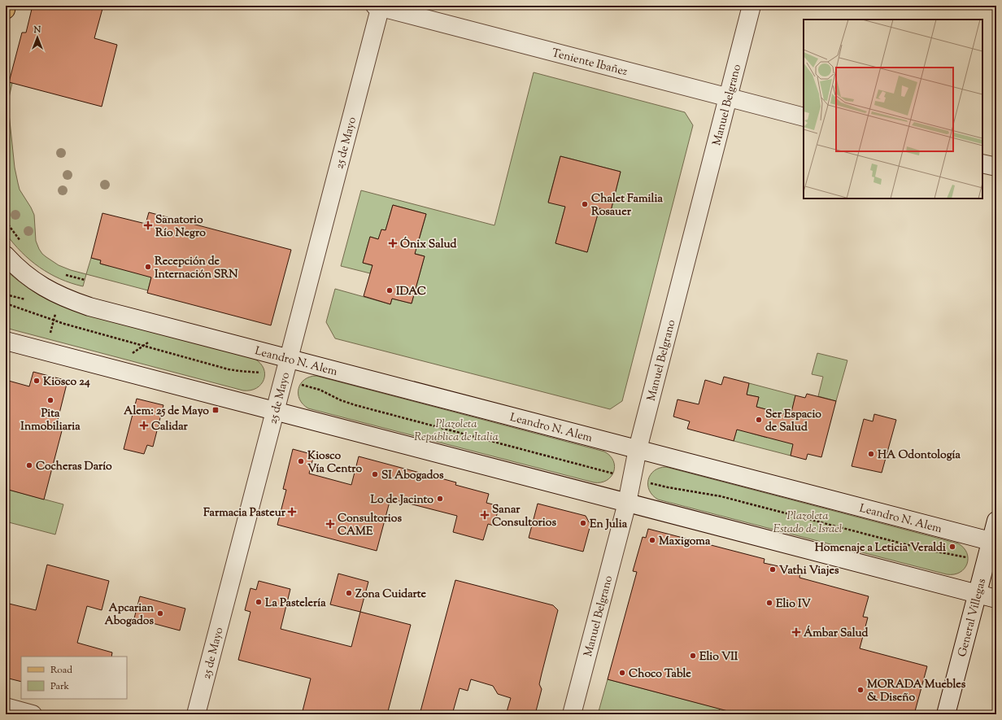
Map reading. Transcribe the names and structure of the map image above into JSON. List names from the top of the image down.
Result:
{
  "streets": {
    "street": [
      "Teniente Ibañez",
      "Manuel Belgrano",
      "25 de Mayo",
      "Leandro N. Alem",
      "General Villegas"
    ]
  },
  "crossings": [
    ["Teniente Ibañez", "Manuel Belgrano"],
    ["Teniente Ibañez", "25 de Mayo"],
    ["Manuel Belgrano", "Leandro N. Alem"],
    ["25 de Mayo", "Leandro N. Alem"],
    ["Leandro N. Alem", "General Villegas"]
  ],
  "parks": ["Plazoleta República de Italia", "Plazoleta Estado de Israel"],
  "places": {
    "other": [
      "Chalet Familia Rosauer",
      "Recepción de Internación SRN",
      "IDAC",
      "Kiosco 24",
      "Pita Inmobiliaria",
      "Ser Espacio de Salud",
      "HA Odontología",
      "Kiosco Vía Centro",
      "Cocheras Darío",
      "SI Abogados",
      "Lo de Jacinto",
      "En Julia",
      "Maxigoma",
      "Homenaje a Leticia Veraldi",
      "Vathi Viajes",
      "Zona Cuidarte",
      "La Pastelería",
      "Elio IV",
      "Apcarian Abogados",
      "Elio VII",
      "Choco Table",
      "MORADA Muebles & Diseño"
    ],
    "health": [
      "Sanatorio Río Negro",
      "Ónix Salud",
      "Calidar",
      "Farmacia Pasteur",
      "Sanar Consultorios",
      "Consultorios CAME",
      "Ámbar Salud"
    ],
    "transit": ["Alem: 25 de Mayo"]
  },
  "legend": ["Road", "Park"],
  "north": "top"
}
